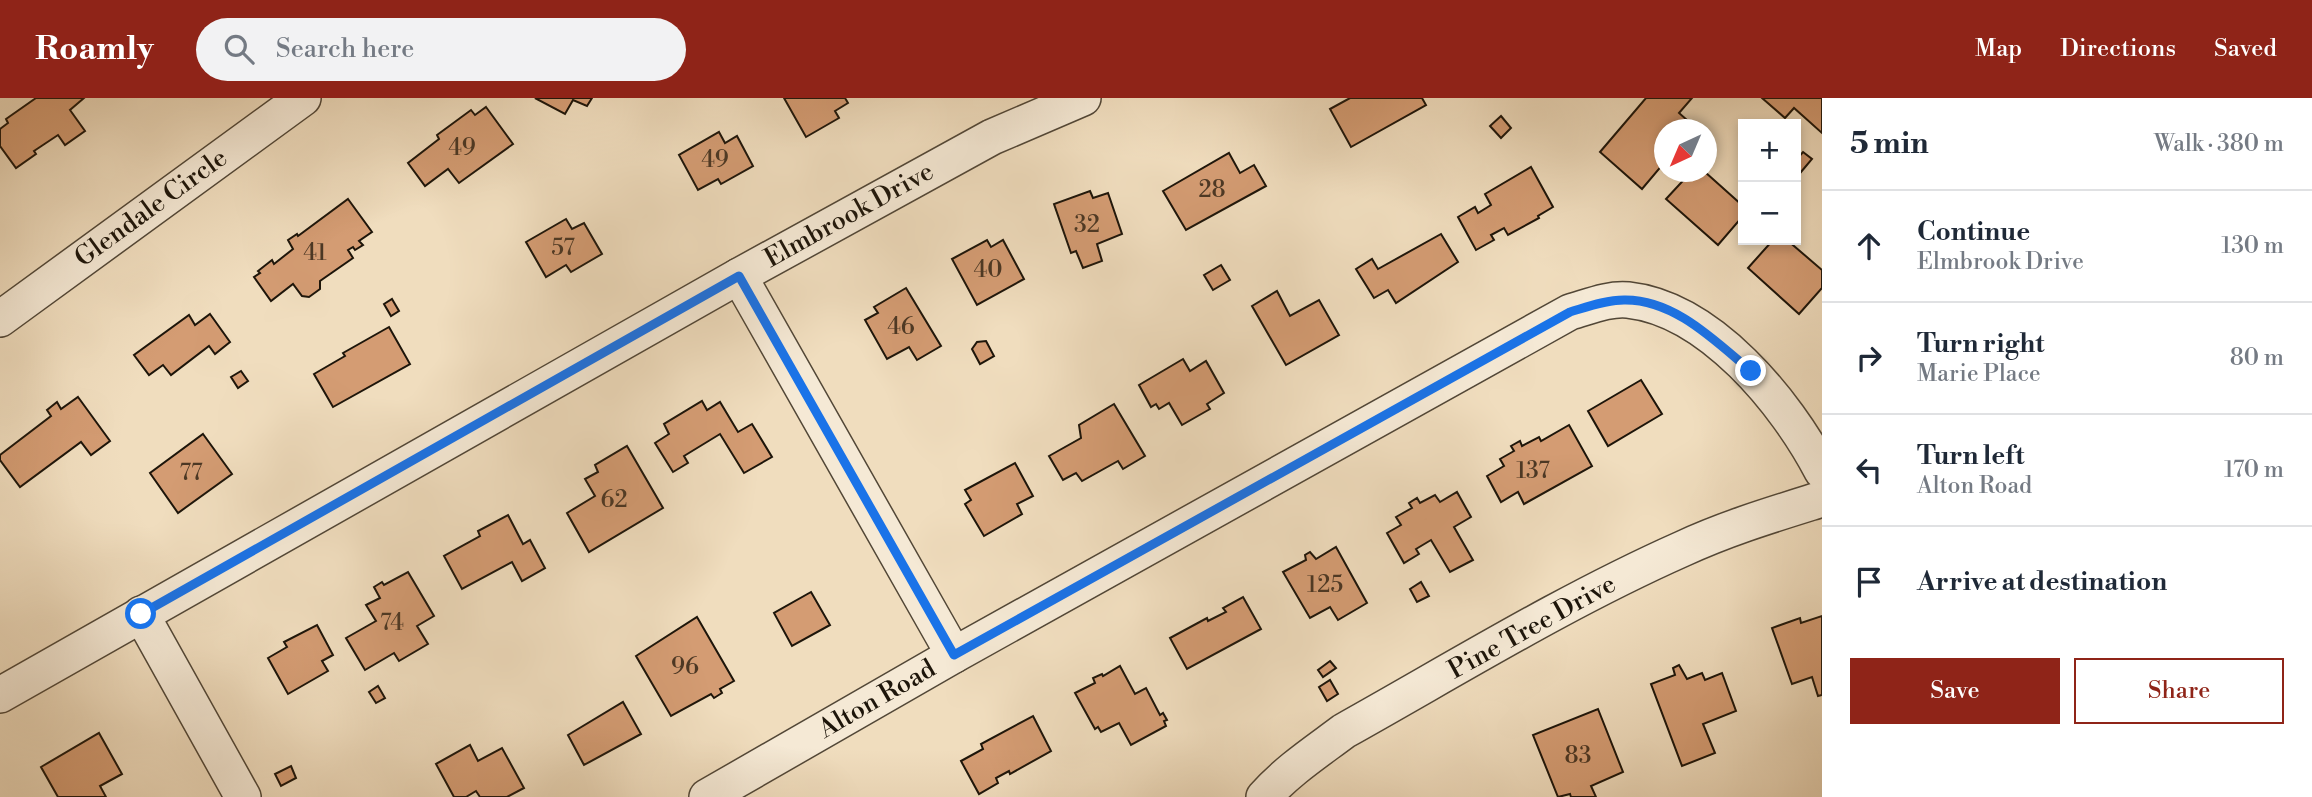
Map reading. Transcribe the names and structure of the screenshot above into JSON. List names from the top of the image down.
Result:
{
  "streets": {
    "street": [
      "Glendale Circle",
      "Elmbrook Drive",
      "Pine Tree Drive",
      "Alton Road"
    ]
  },
  "house_numbers": [
    "49",
    "49",
    "28",
    "32",
    "57",
    "41",
    "40",
    "46",
    "137",
    "77",
    "62",
    "125",
    "74",
    "96",
    "83"
  ],
  "north": "bottom left",
  "page": {
    "header": "Roamly",
    "search": "Search here",
    "nav": ["Map", "Directions", "Saved"],
    "heading": ["5 min", "Walk · 380 m"],
    "map_buttons": ["+", "−"],
    "list": [
      ["Continue", "Elmbrook Drive", "130 m"],
      ["Turn right", "Marie Place", "80 m"],
      ["Turn left", "Alton Road", "170 m"],
      "Arrive at destination"
    ],
    "buttons": ["Save", "Share"]
  }
}
